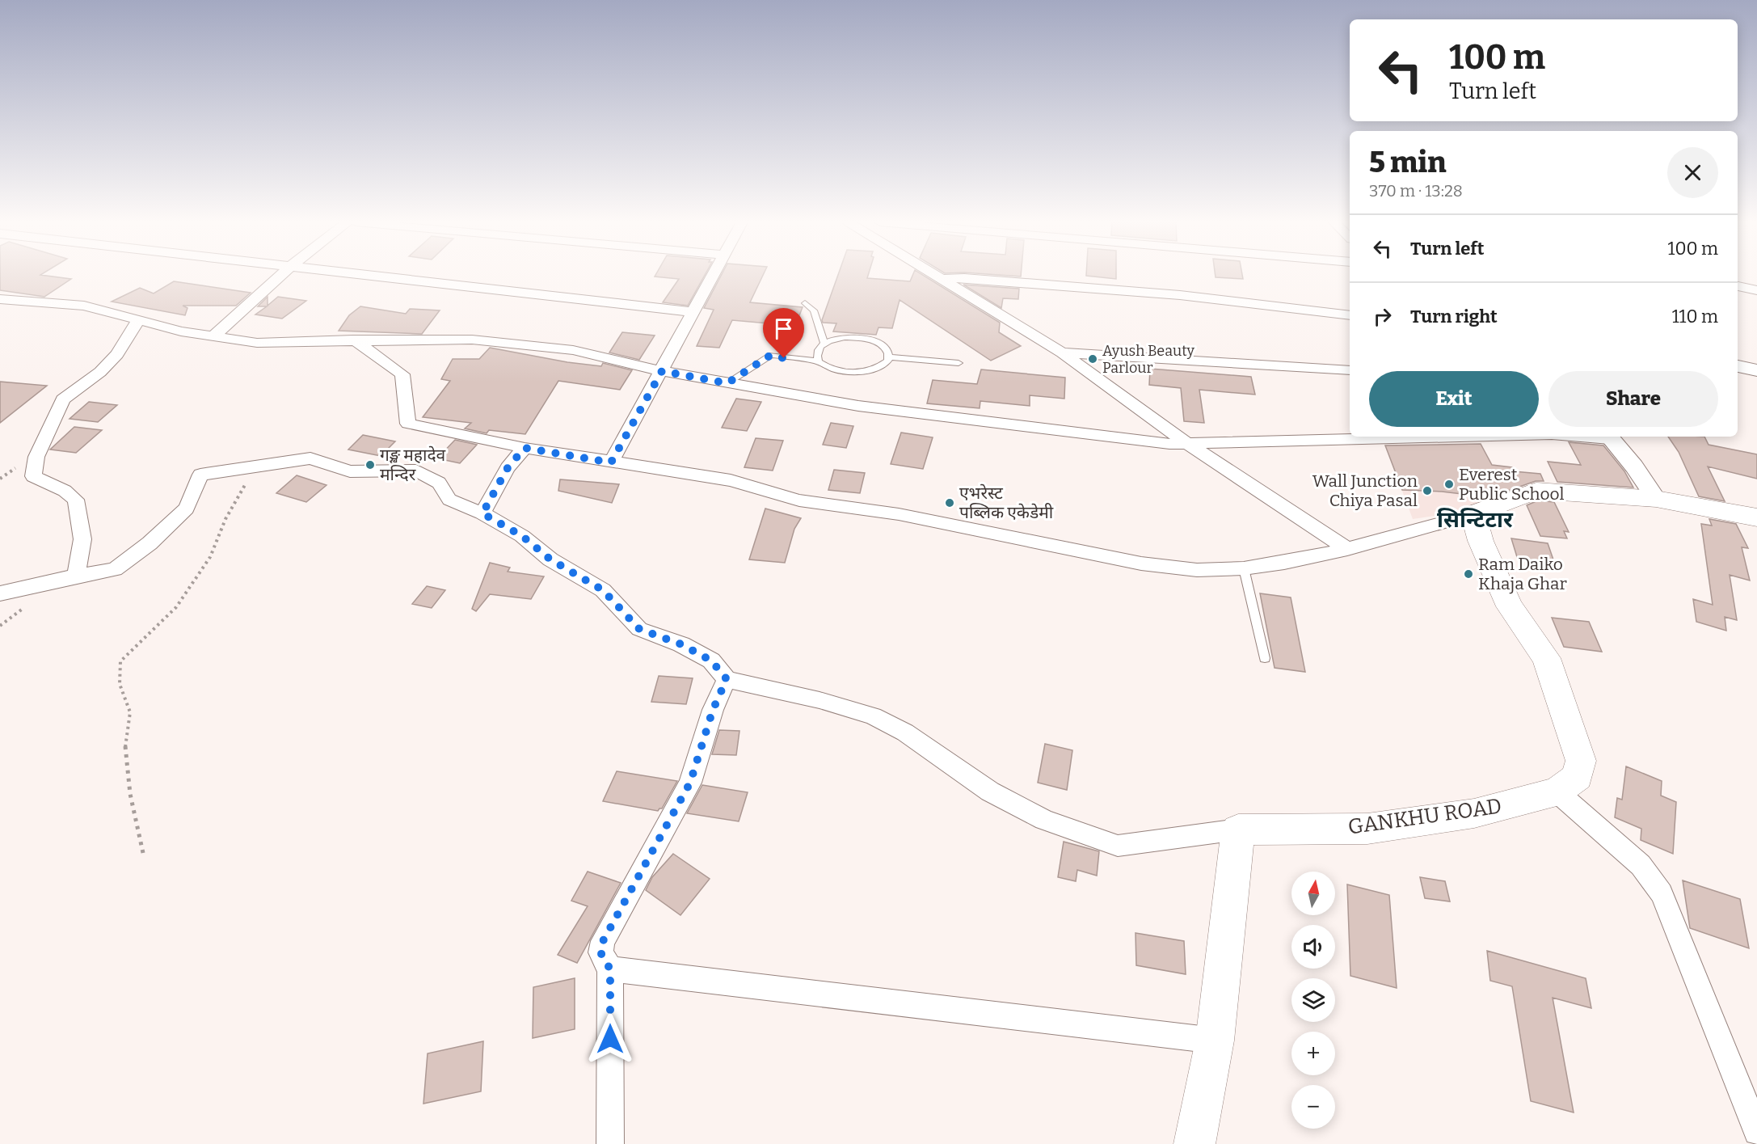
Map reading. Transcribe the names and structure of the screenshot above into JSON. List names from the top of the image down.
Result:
{
  "streets": {
    "main road": ["GANKHU ROAD"]
  },
  "districts": ["सिन्टिटार"],
  "places": [
    "Ayush Beauty Parlour",
    "गङ्खु महादेव मन्दिर",
    "Everest Public School",
    "Wall Junction Chiya Pasal",
    "एभरेस्ट पब्लिक एकेडेमी",
    "Ram Daiko Khaja Ghar"
  ],
  "north": "top",
  "page": {
    "turn": ["100 m", "Turn left"],
    "heading": ["5 min", "370 m · 13:28"],
    "list": [
      {
        "name": "Turn left",
        "value": "100 m"
      },
      {
        "name": "Turn right",
        "value": "110 m"
      }
    ],
    "buttons": ["Exit", "Share"],
    "map_buttons": ["+", "−"]
  }
}
